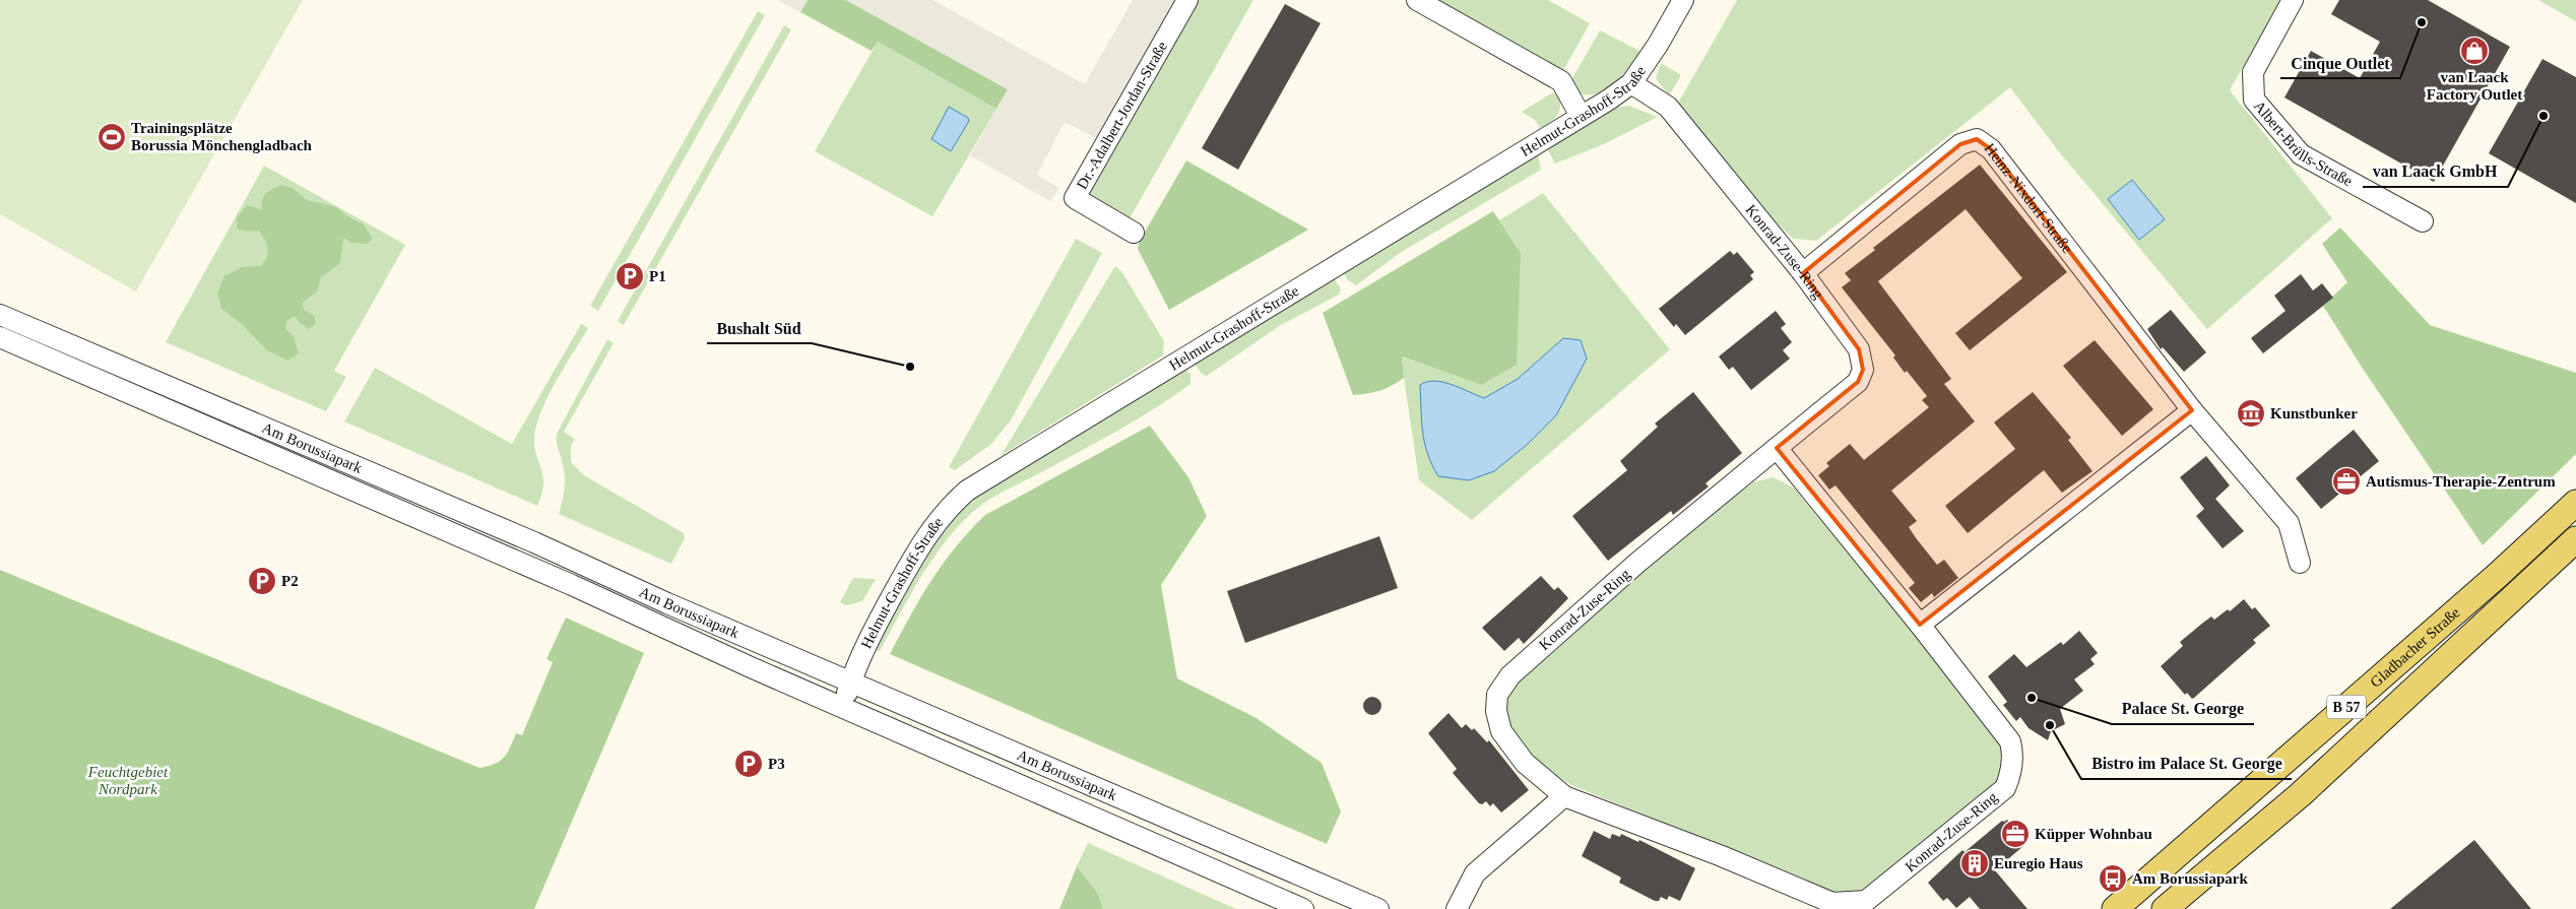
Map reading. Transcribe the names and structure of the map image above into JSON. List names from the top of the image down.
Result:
{
  "streets": {
    "main road": ["Gladbacher Straße", "B 57"],
    "street": [
      "Helmut-Grashoff-Straße",
      "Dr.-Adalbert-Jordan-Straße",
      "Albert-Brülls-Straße",
      "Heinz-Nixdorf-Straße",
      "Konrad-Zuse-Ring",
      "Am Borussiapark"
    ]
  },
  "crossings": [
    ["Helmut-Grashoff-Straße", "Konrad-Zuse-Ring"],
    ["Helmut-Grashoff-Straße", "Am Borussiapark"],
    ["Heinz-Nixdorf-Straße", "Konrad-Zuse-Ring"]
  ],
  "parks": ["Feuchtgebiet Nordpark"],
  "places": {
    "other": [
      "Cinque Outlet",
      "van Laack GmbH",
      "Bushalt Süd",
      "Palace St. George",
      "Bistro im Palace St. George"
    ],
    "shop": ["van Laack Factory Outlet"],
    "sports": ["Trainingsplätze Borussia Mönchengladbach"],
    "parking": ["P1", "P2", "P3"],
    "museum": ["Kunstbunker"],
    "office": ["Autismus-Therapie-Zentrum", "Küpper Wohnbau"],
    "building": ["Euregio Haus"],
    "bus stop": ["Am Borussiapark"]
  }
}
